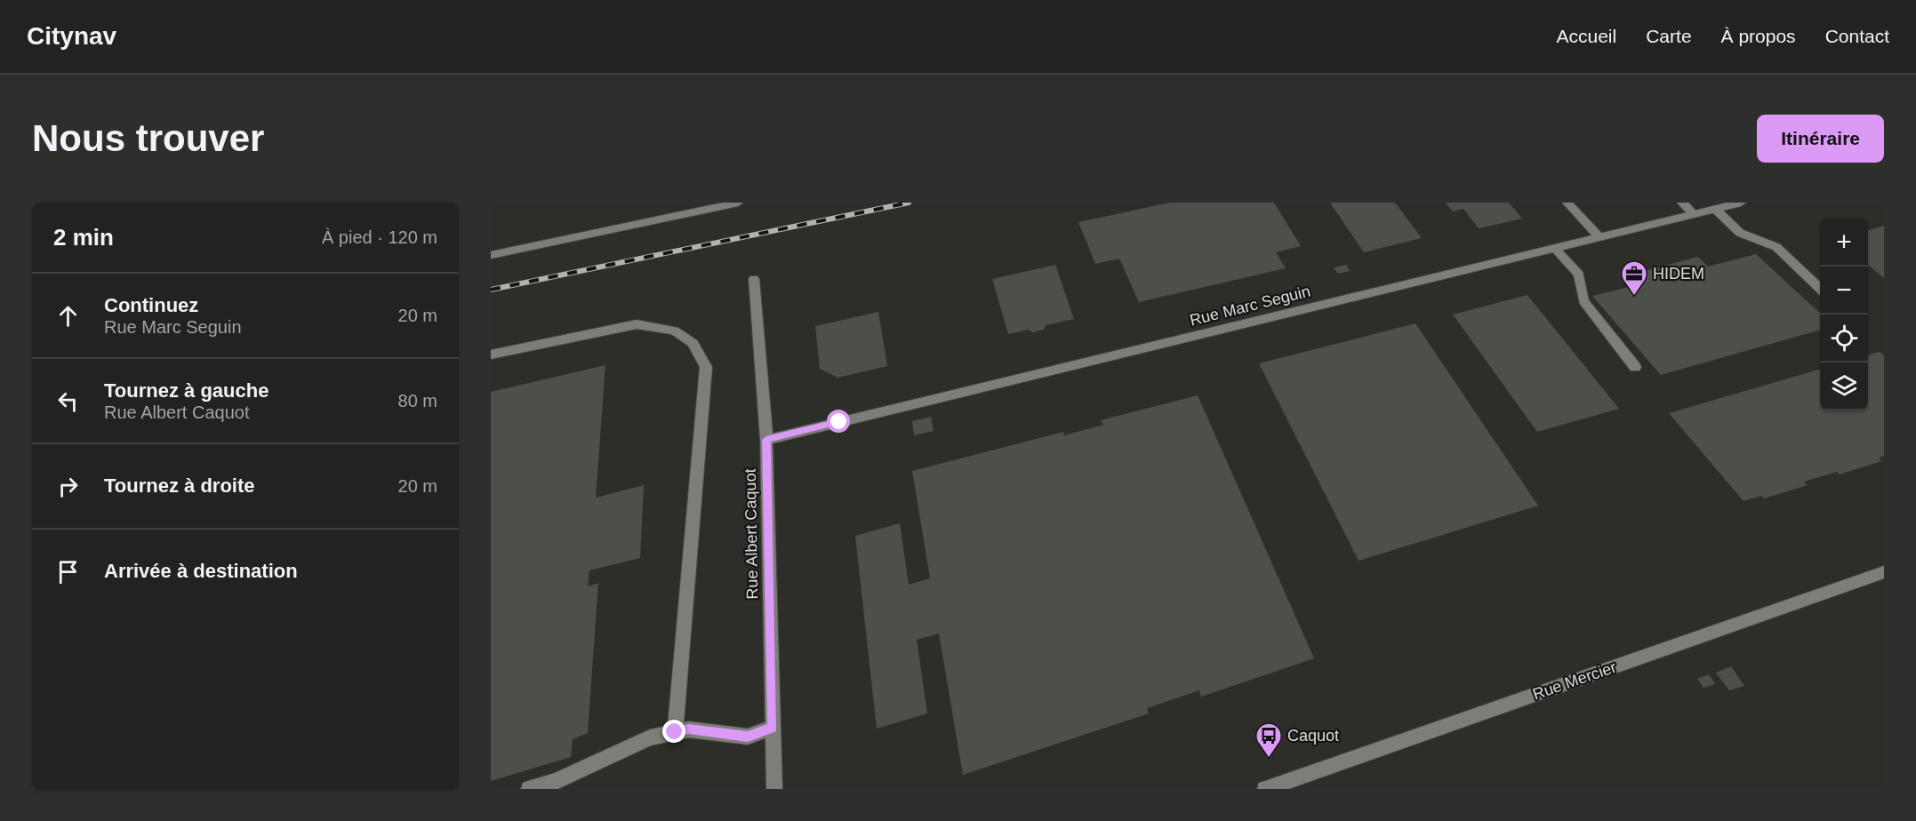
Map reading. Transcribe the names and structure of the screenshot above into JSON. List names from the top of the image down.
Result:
{
  "streets": {
    "street": ["Rue Marc Seguin", "Rue Albert Caquot", "Rue Mercier"]
  },
  "crossings": [
    ["Rue Marc Seguin", "Rue Albert Caquot"]
  ],
  "places": {
    "office": ["HIDEM"],
    "bus stop": ["Caquot"]
  },
  "page": {
    "header": "Citynav",
    "nav": [
      "Accueil",
      "Carte",
      "À propos",
      "Contact"
    ],
    "buttons": "Itinéraire",
    "title": "Nous trouver",
    "heading": ["2 min", "À pied · 120 m"],
    "map_buttons": ["+", "−"],
    "list": [
      ["Continuez", "Rue Marc Seguin", "20 m"],
      ["Tournez à gauche", "Rue Albert Caquot", "80 m"],
      ["Tournez à droite", "20 m"],
      "Arrivée à destination"
    ]
  }
}
